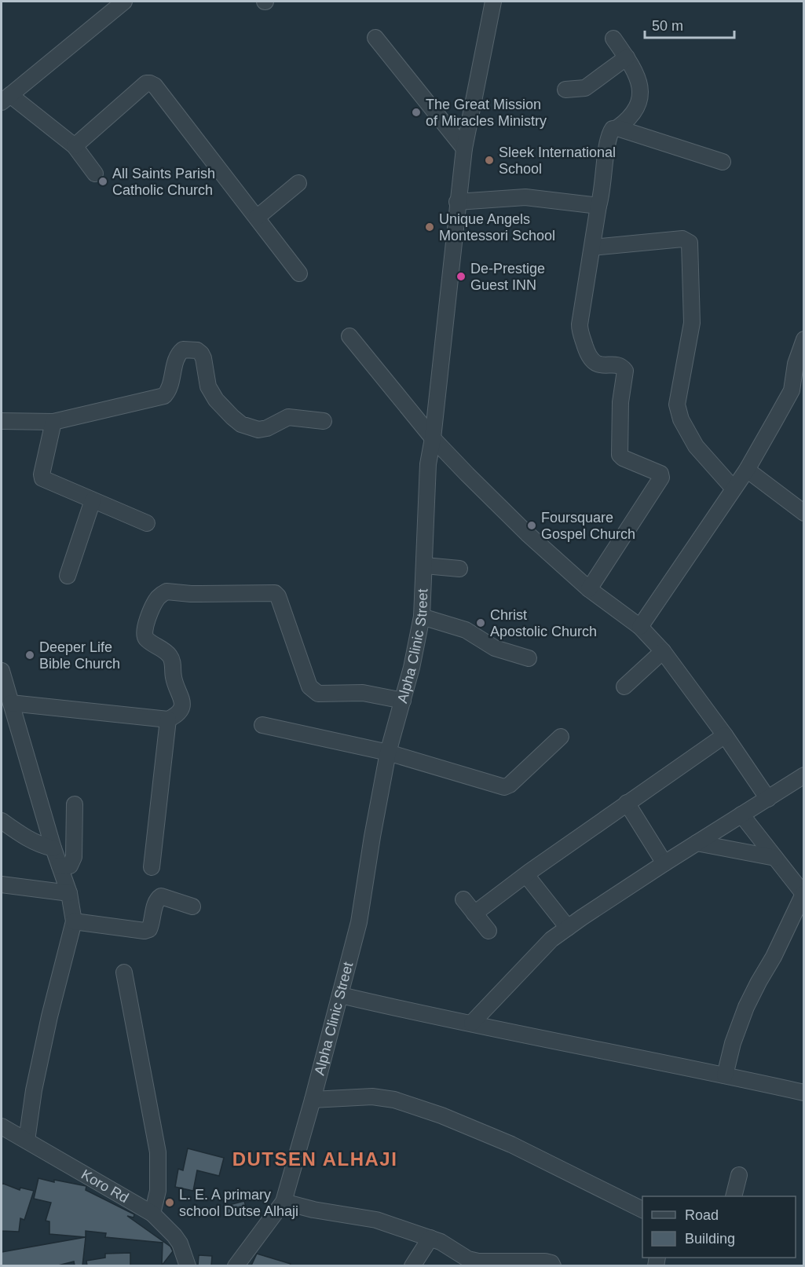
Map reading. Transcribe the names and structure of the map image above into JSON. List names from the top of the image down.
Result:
{
  "streets": {
    "street": ["Alpha Clinic Street", "Koro Rd"]
  },
  "districts": ["DUTSEN ALHAJI"],
  "places": [
    "The Great Mission of Miracles Ministry",
    "Sleek International School",
    "All Saints Parish Catholic Church",
    "Unique Angels Montessori School",
    "De-Prestige Guest INN",
    "Foursquare Gospel Church",
    "Christ Apostolic Church",
    "Deeper Life Bible Church",
    "L. E. A primary school Dutse Alhaji"
  ],
  "legend": ["Road", "Building"],
  "scale_bar": "50 m"
}
